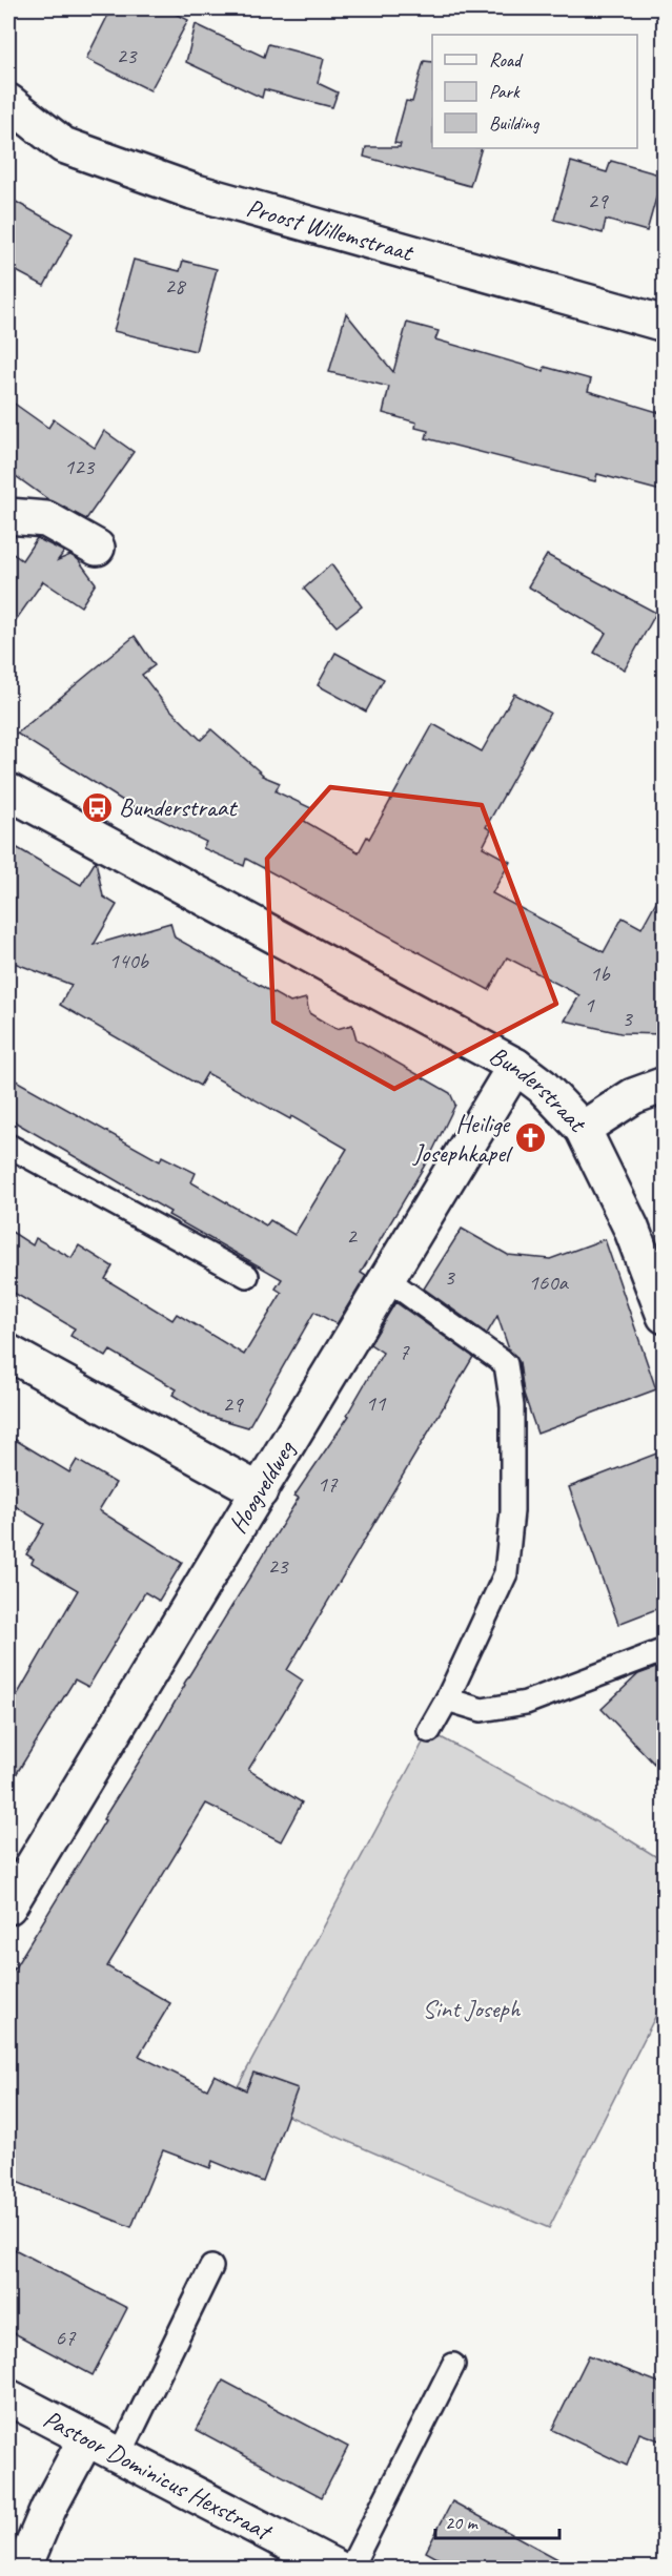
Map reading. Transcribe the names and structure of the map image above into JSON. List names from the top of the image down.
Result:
{
  "streets": {
    "street": [
      "Proost Willemstraat",
      "Bunderstraat",
      "Hoogveldweg",
      "Pastoor Dominicus Hexstraat"
    ]
  },
  "crossings": [
    ["Bunderstraat", "Hoogveldweg"]
  ],
  "parks": ["Sint Joseph"],
  "places": {
    "bus stop": ["Bunderstraat"],
    "church": ["Heilige Josephkapel"]
  },
  "house_numbers": [
    "23",
    "29",
    "28",
    "123",
    "140b",
    "1b",
    "1",
    "3",
    "2",
    "3",
    "160a",
    "7",
    "11",
    "29",
    "17",
    "23",
    "67"
  ],
  "legend": ["Road", "Park", "Building"],
  "scale_bar": "20 m"
}
